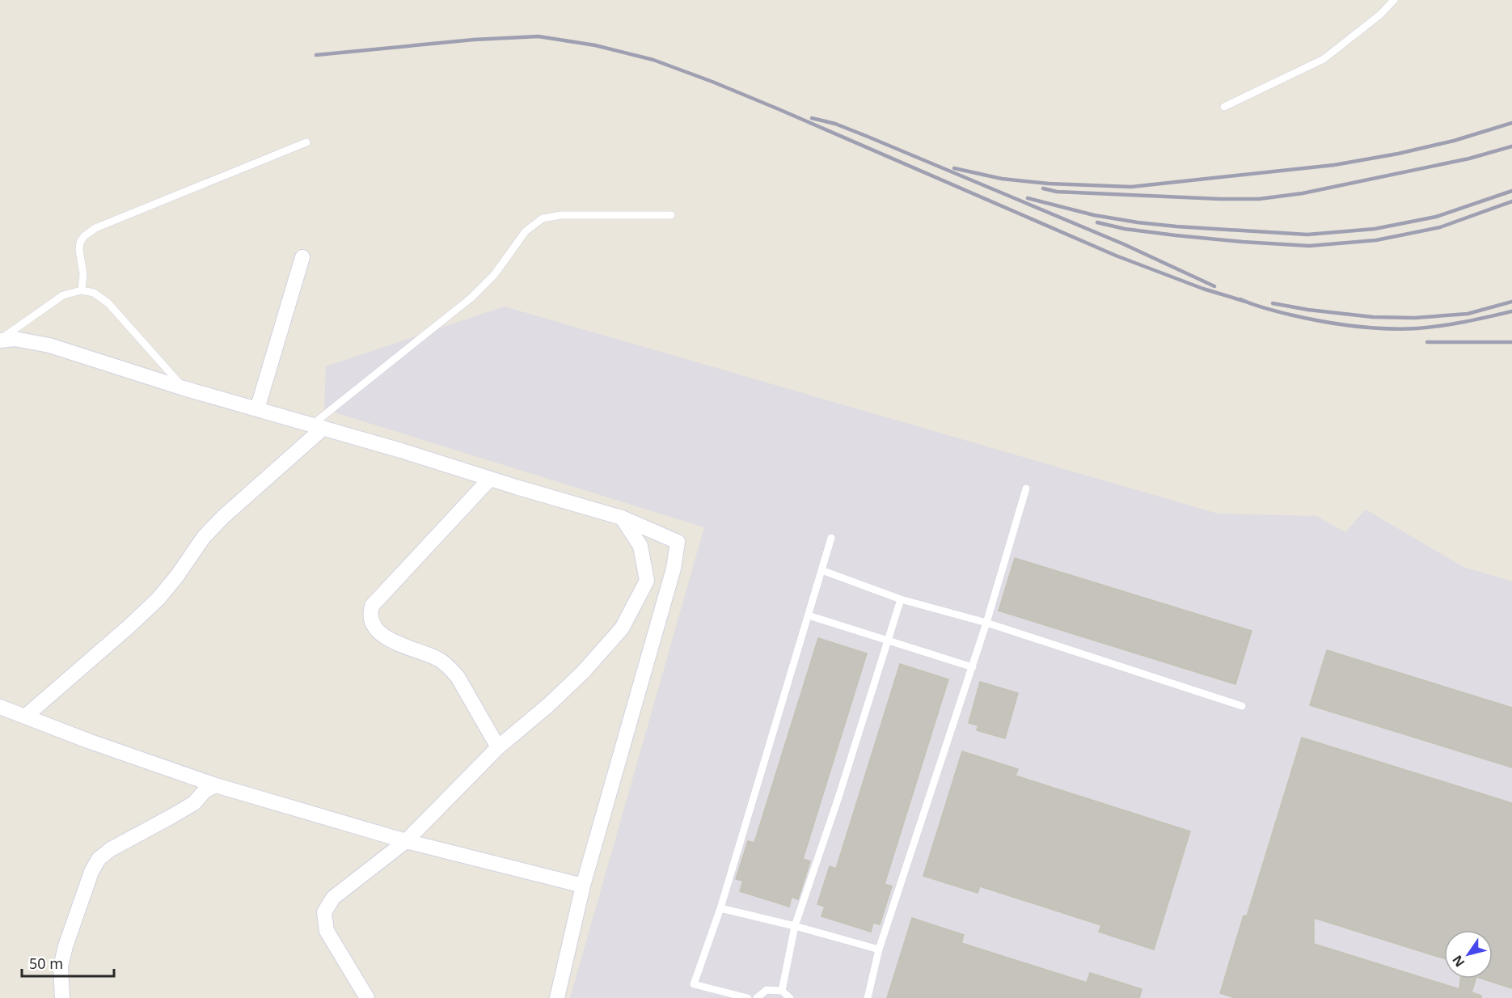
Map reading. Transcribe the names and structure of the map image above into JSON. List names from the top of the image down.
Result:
{
  "scale_bar": "50 m",
  "north": "bottom left"
}
